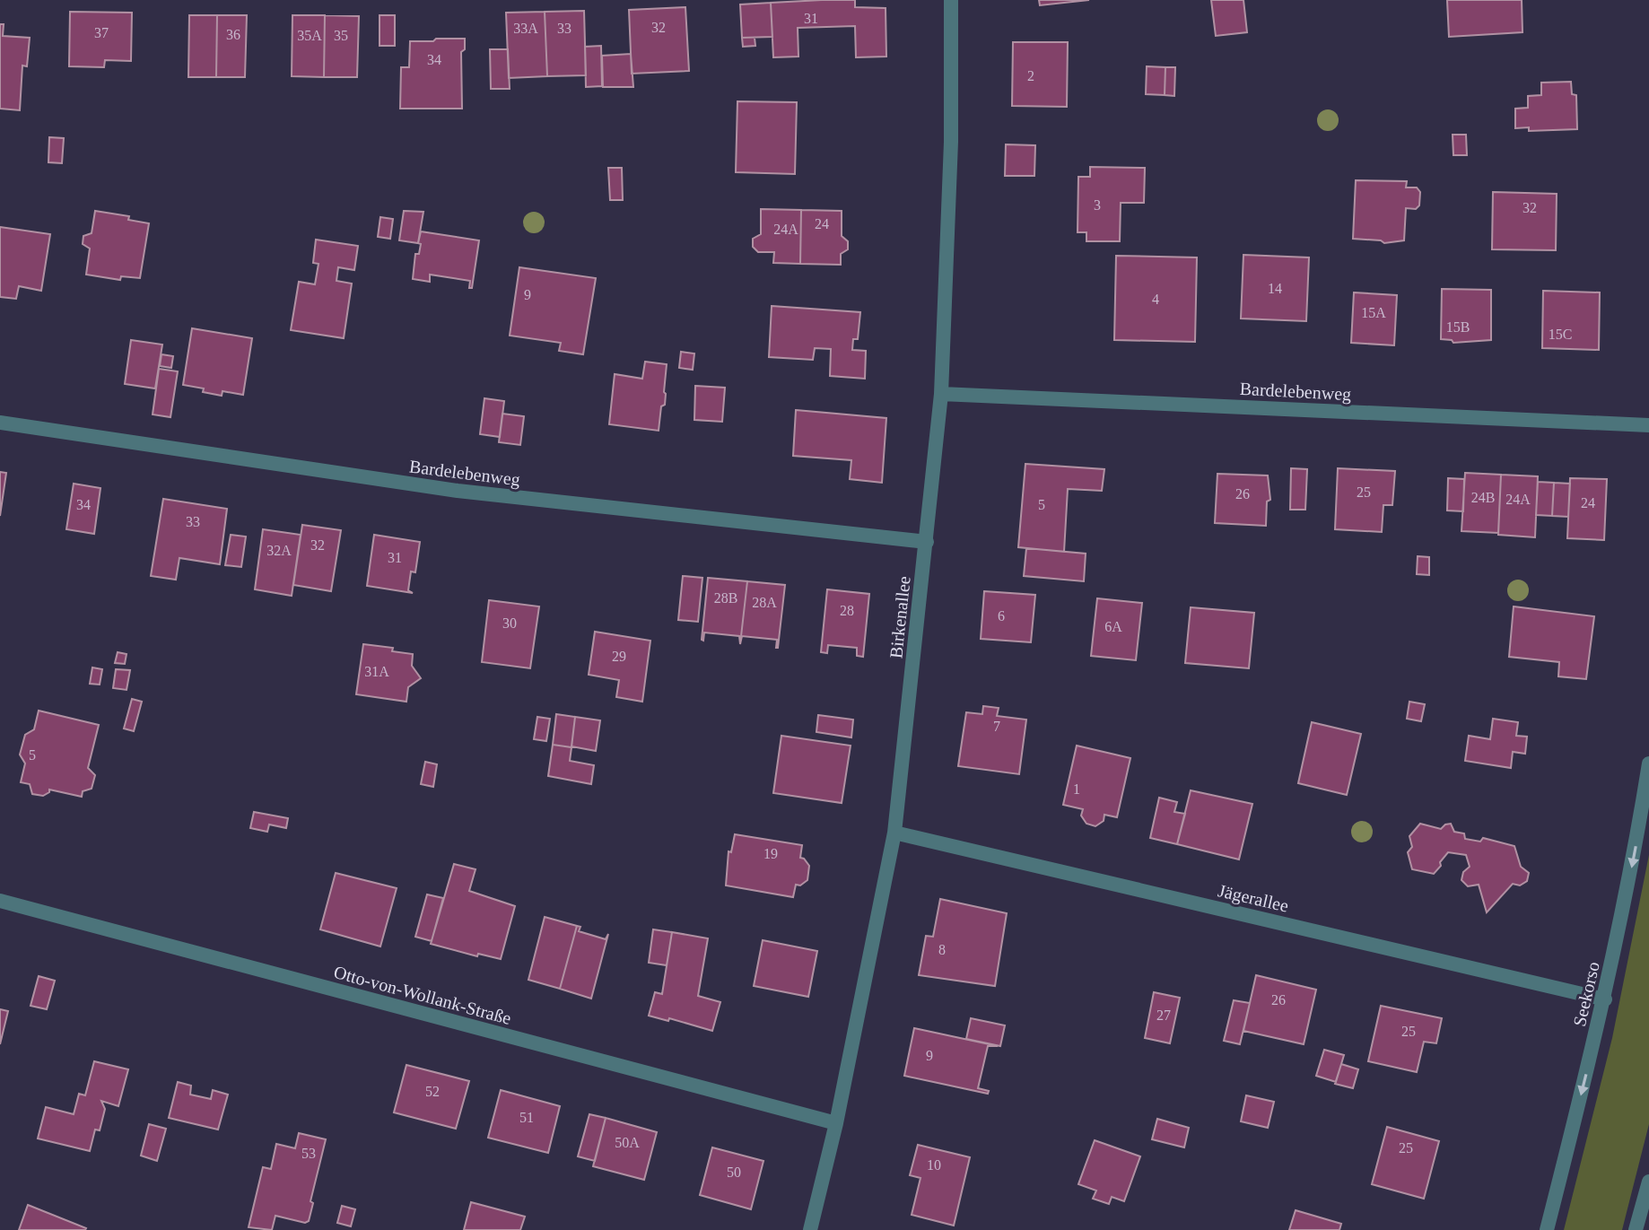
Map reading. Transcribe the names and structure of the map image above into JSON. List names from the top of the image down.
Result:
{
  "streets": {
    "street": [
      "Bardelebenweg",
      "Birkenallee",
      "Jägerallee",
      "Seekorso",
      "Otto-von-Wollank-Straße"
    ]
  },
  "crossings": [
    ["Bardelebenweg", "Birkenallee"],
    ["Birkenallee", "Jägerallee"],
    ["Birkenallee", "Otto-von-Wollank-Straße"],
    ["Jägerallee", "Seekorso"]
  ],
  "one_way": ["Seekorso"],
  "house_numbers": [
    "31",
    "32",
    "33A",
    "33",
    "37",
    "36",
    "35A",
    "35",
    "34",
    "2",
    "3",
    "32",
    "24",
    "24A",
    "14",
    "9",
    "4",
    "15A",
    "15B",
    "15C",
    "25",
    "26",
    "24B",
    "24A",
    "24",
    "34",
    "5",
    "33",
    "32",
    "32A",
    "31",
    "28B",
    "28A",
    "28",
    "6",
    "30",
    "6A",
    "29",
    "31A",
    "7",
    "5",
    "1",
    "19",
    "8",
    "26",
    "27",
    "25",
    "9",
    "52",
    "51",
    "50A",
    "25",
    "53",
    "10",
    "50"
  ]
}
